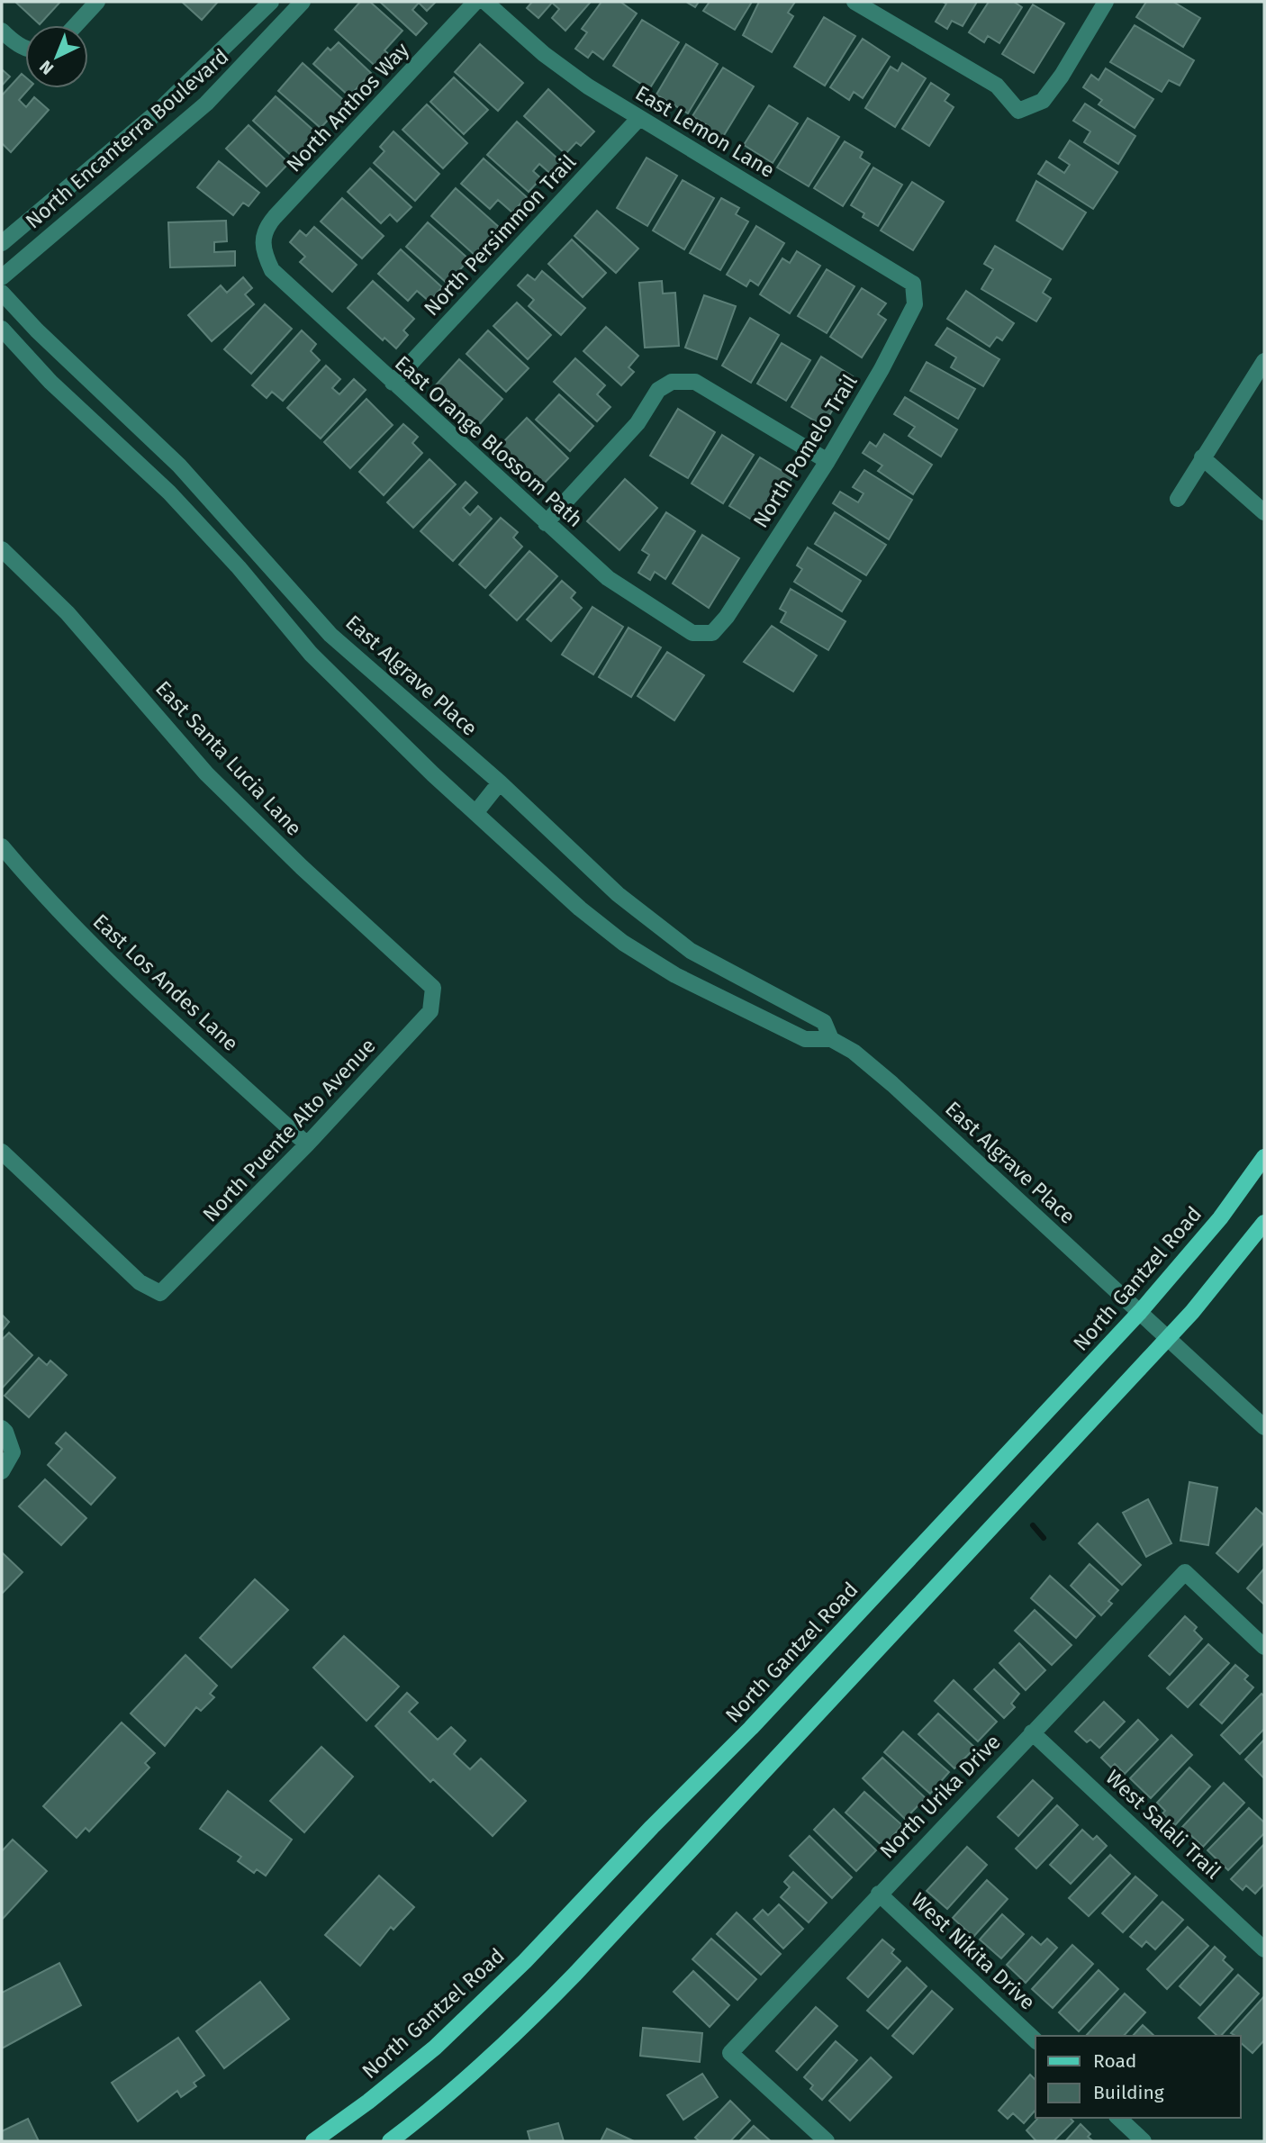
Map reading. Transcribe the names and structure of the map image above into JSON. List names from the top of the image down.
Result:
{
  "streets": {
    "main road": ["North Gantzel Road"],
    "street": [
      "North Anthos Way",
      "East Lemon Lane",
      "North Encanterra Boulevard",
      "North Persimmon Trail",
      "East Orange Blossom Path",
      "North Pomelo Trail",
      "East Algrave Place",
      "East Santa Lucia Lane",
      "East Los Andes Lane",
      "North Puente Alto Avenue",
      "North Urika Drive",
      "West Salali Trail",
      "West Nikita Drive"
    ]
  },
  "crossings": [
    ["North Anthos Way", "East Orange Blossom Path"],
    ["East Lemon Lane", "North Persimmon Trail"],
    ["East Lemon Lane", "North Pomelo Trail"],
    ["North Persimmon Trail", "East Orange Blossom Path"],
    ["East Orange Blossom Path", "North Pomelo Trail"],
    ["East Algrave Place", "North Gantzel Road"],
    ["East Santa Lucia Lane", "North Puente Alto Avenue"],
    ["East Los Andes Lane", "North Puente Alto Avenue"],
    ["North Urika Drive", "West Salali Trail"],
    ["North Urika Drive", "West Nikita Drive"]
  ],
  "legend": ["Road", "Building"],
  "north": "bottom left"
}
